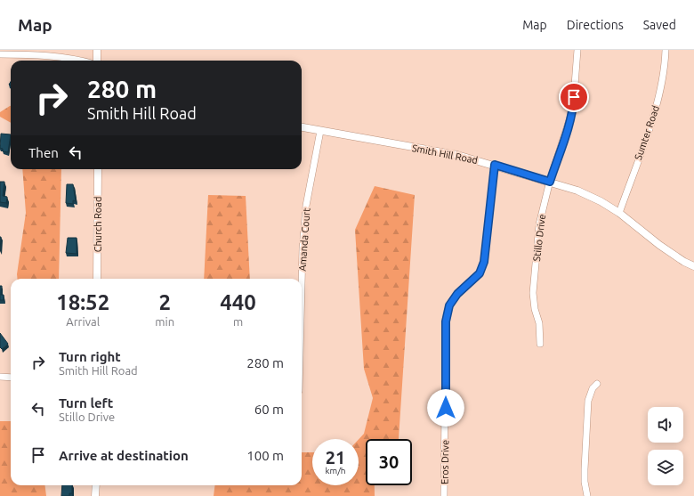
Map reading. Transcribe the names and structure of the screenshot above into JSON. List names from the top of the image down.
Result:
{
  "streets": {
    "street": [
      "Sumter Road",
      "Smith Hill Road",
      "Church Road",
      "Stillo Drive",
      "Amanda Court",
      "Eros Drive"
    ]
  },
  "crossings": [
    ["Sumter Road", "Smith Hill Road"],
    ["Smith Hill Road", "Stillo Drive"],
    ["Smith Hill Road", "Amanda Court"],
    ["Smith Hill Road", "Eros Drive"]
  ],
  "page": {
    "header": "Map",
    "nav": ["Map", "Directions", "Saved"],
    "turn": ["280 m", "Smith Hill Road"],
    "then": "Then",
    "eta": [
      "18:52",
      "Arrival",
      "2",
      "min",
      "440",
      "m"
    ],
    "list": [
      {
        "name": "Turn right",
        "note": "Smith Hill Road",
        "value": "280 m"
      },
      {
        "name": "Turn left",
        "note": "Stillo Drive",
        "value": "60 m"
      },
      {
        "name": "Arrive at destination",
        "value": "100 m"
      }
    ],
    "speed": "21 km/h",
    "limit": "30"
  }
}
